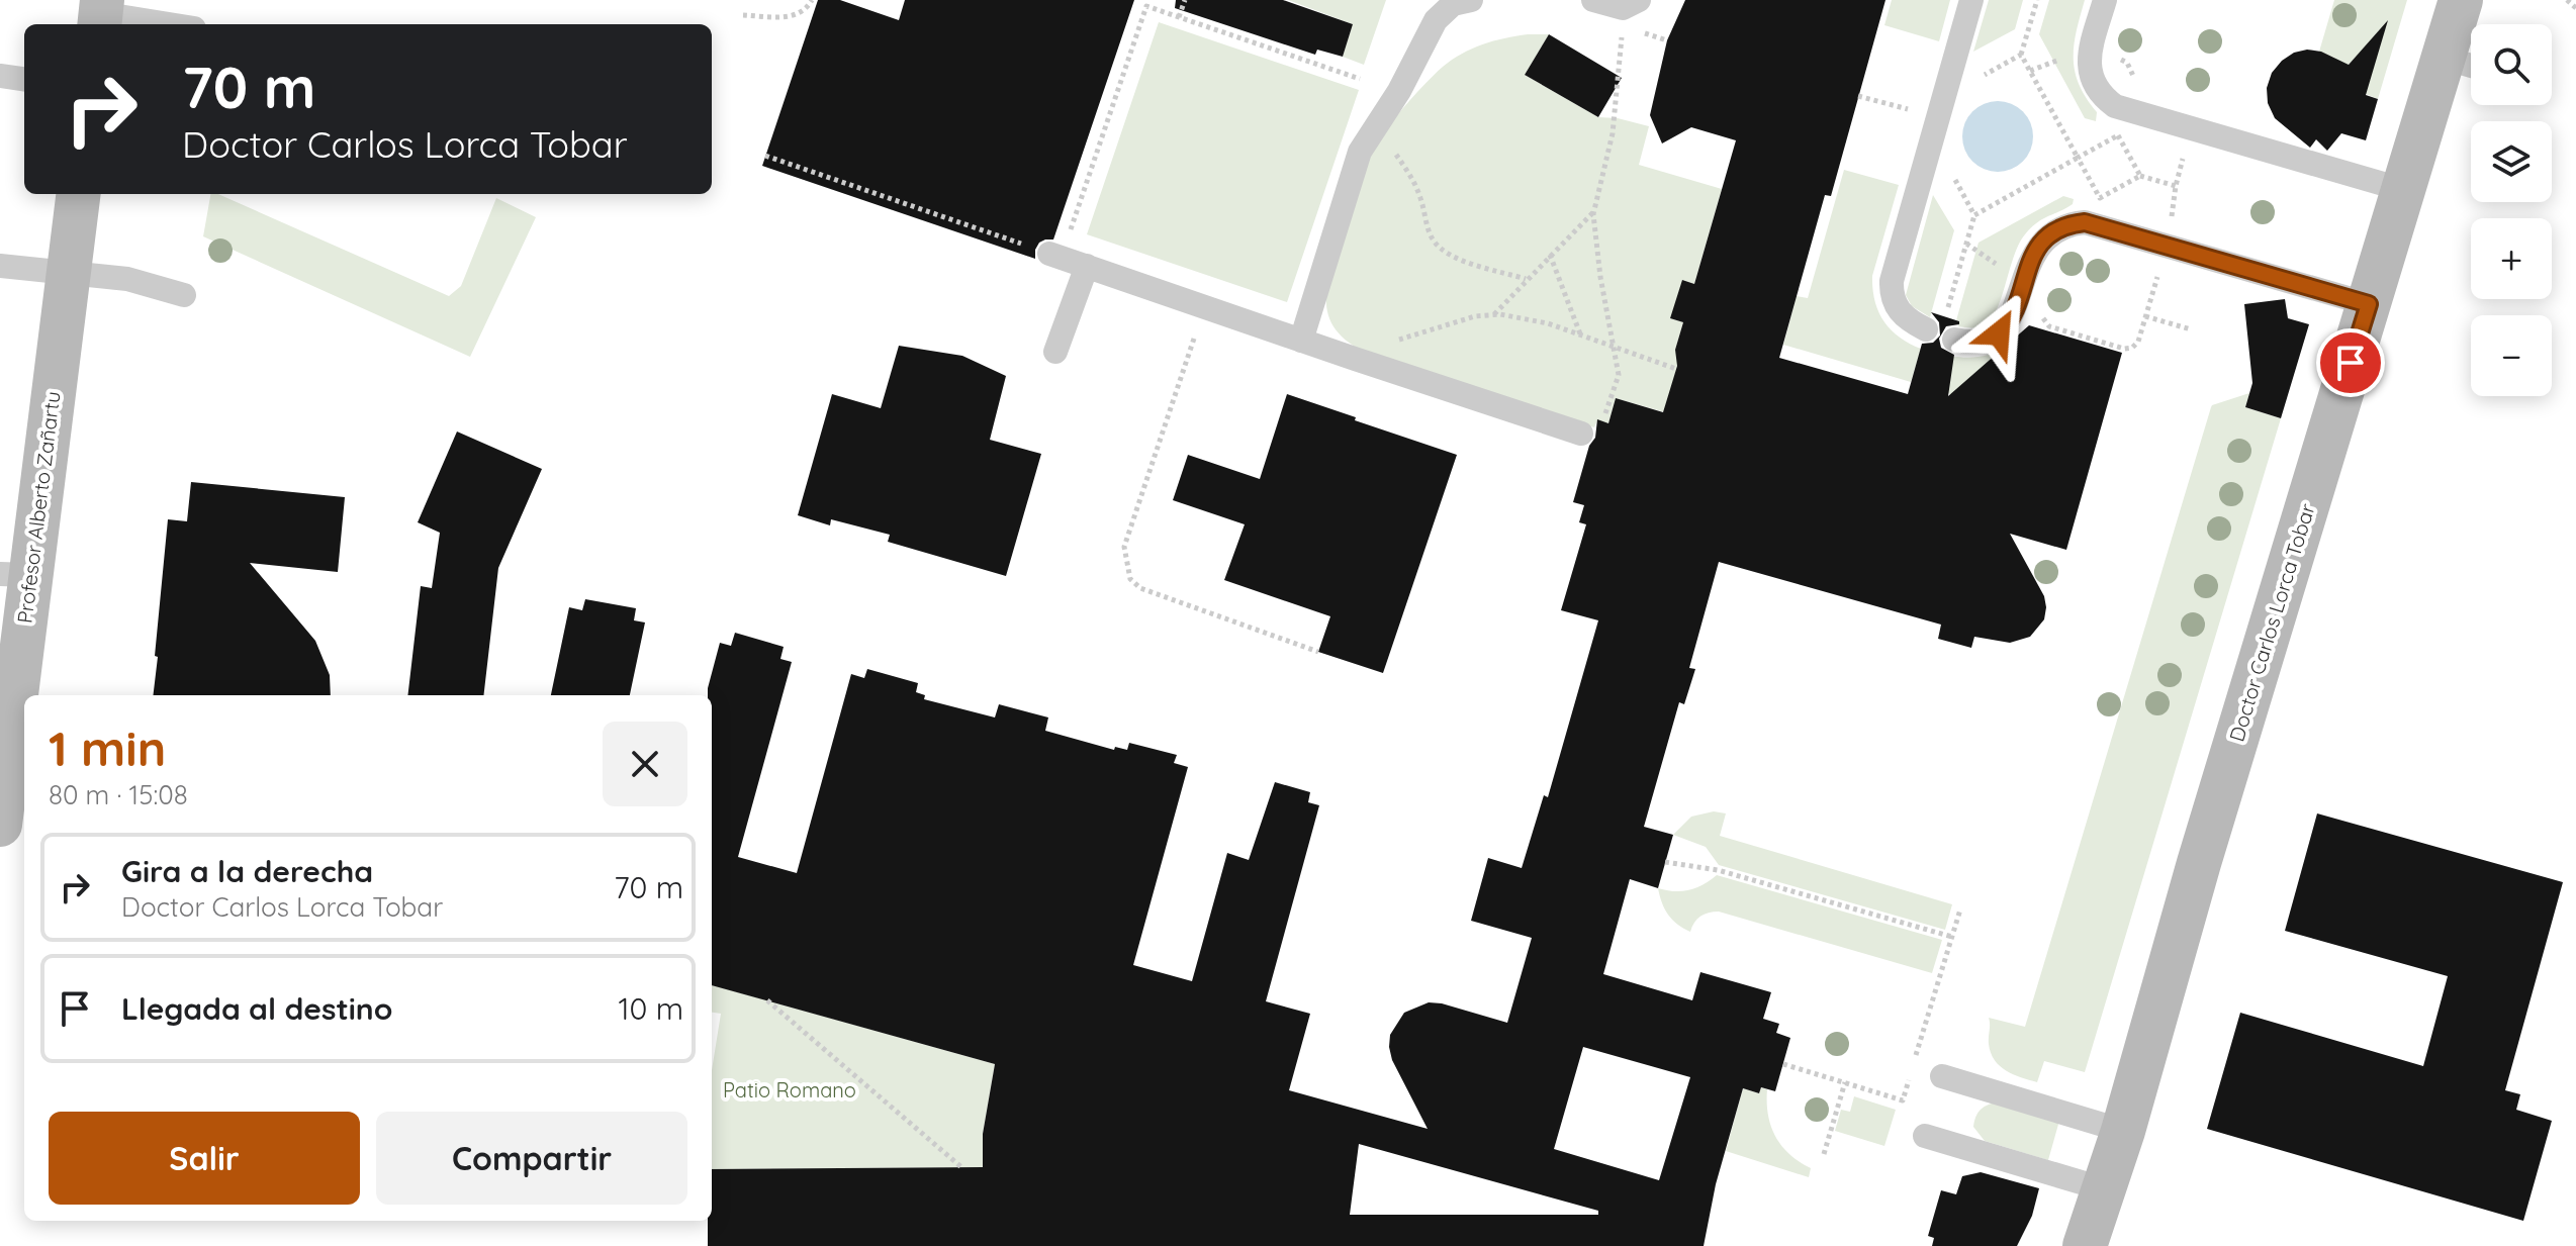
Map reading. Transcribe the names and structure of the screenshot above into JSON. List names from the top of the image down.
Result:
{
  "streets": {
    "main road": ["Profesor Alberto Zañartu", "Doctor Carlos Lorca Tobar"]
  },
  "parks": ["Patio Romano"],
  "page": {
    "map_buttons": ["+", "−"],
    "turn": ["70 m", "Doctor Carlos Lorca Tobar"],
    "heading": ["1 min", "80 m · 15:08"],
    "list": [
      {
        "name": "Gira a la derecha",
        "note": "Doctor Carlos Lorca Tobar",
        "value": "70 m"
      },
      {
        "name": "Llegada al destino",
        "value": "10 m"
      }
    ],
    "buttons": ["Salir", "Compartir"]
  }
}
